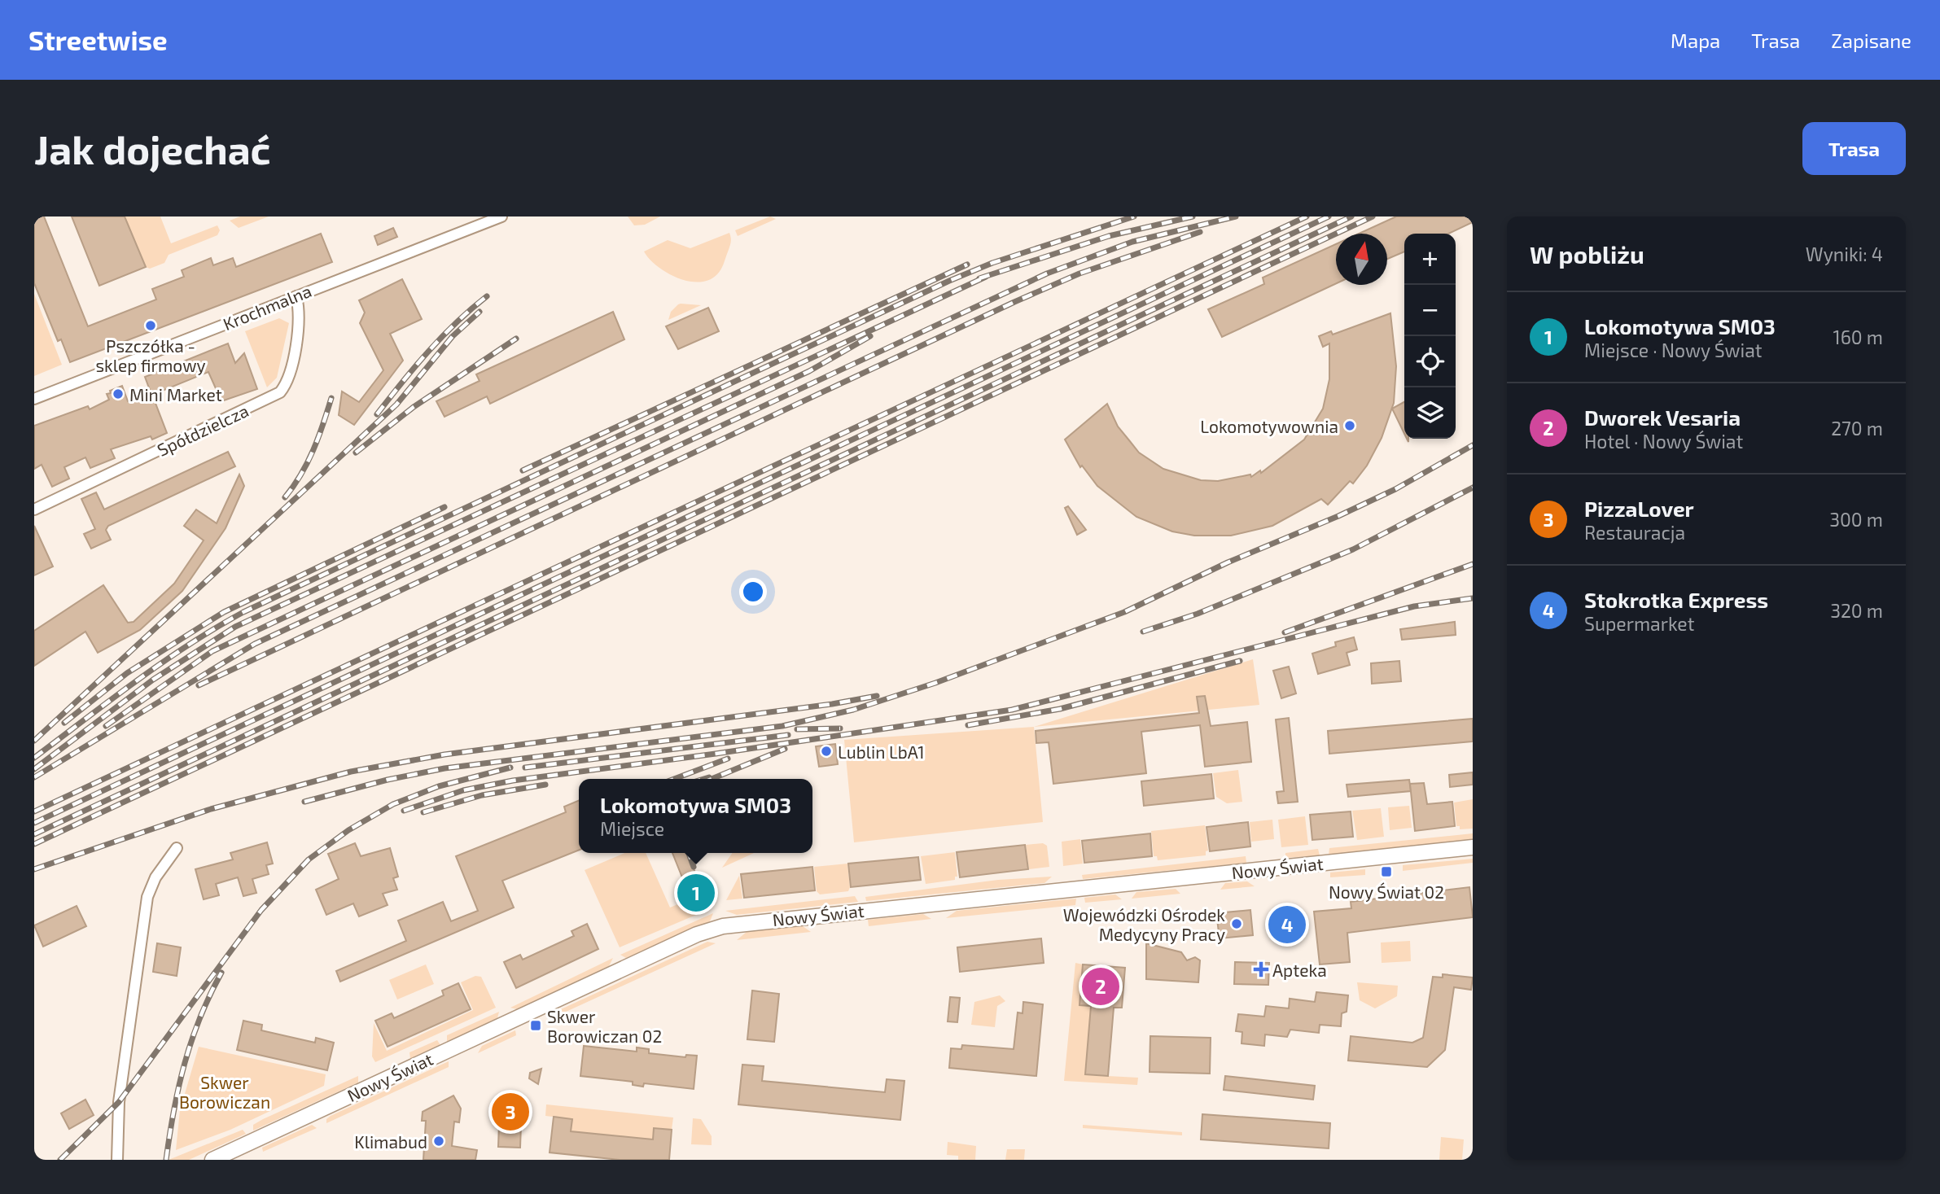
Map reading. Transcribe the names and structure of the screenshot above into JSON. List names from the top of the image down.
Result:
{
  "streets": {
    "street": ["Krochmalna", "Spółdzielcza", "Nowy Świat"]
  },
  "crossings": [
    ["Krochmalna", "Spółdzielcza"]
  ],
  "parks": ["Skwer Borowiczan"],
  "places": {
    "other": [
      "Pszczółka - sklep firmowy",
      "Mini Market",
      "Lokomotywownia",
      "Lublin LbA1",
      "Wojewódzki Ośrodek Medycyny Pracy",
      "Klimabud"
    ],
    "transit": ["Nowy Świat 02", "Skwer Borowiczan 02"],
    "health": ["Apteka"]
  },
  "north": "top",
  "page": {
    "header": "Streetwise",
    "nav": ["Mapa", "Trasa", "Zapisane"],
    "buttons": "Trasa",
    "title": "Jak dojechać",
    "heading": ["W pobliżu", "Wyniki: 4"],
    "map_buttons": ["+", "−"],
    "list": [
      {
        "mark": "1",
        "name": "Lokomotywa SM03",
        "note": "Miejsce · Nowy Świat",
        "value": "160 m"
      },
      {
        "mark": "2",
        "name": "Dworek Vesaria",
        "note": "Hotel · Nowy Świat",
        "value": "270 m"
      },
      {
        "mark": "3",
        "name": "PizzaLover",
        "note": "Restauracja",
        "value": "300 m"
      },
      {
        "mark": "4",
        "name": "Stokrotka Express",
        "note": "Supermarket",
        "value": "320 m"
      }
    ],
    "popup": ["Lokomotywa SM03", "Miejsce"],
    "pins": [
      "1",
      "4",
      "2",
      "3"
    ]
  }
}
